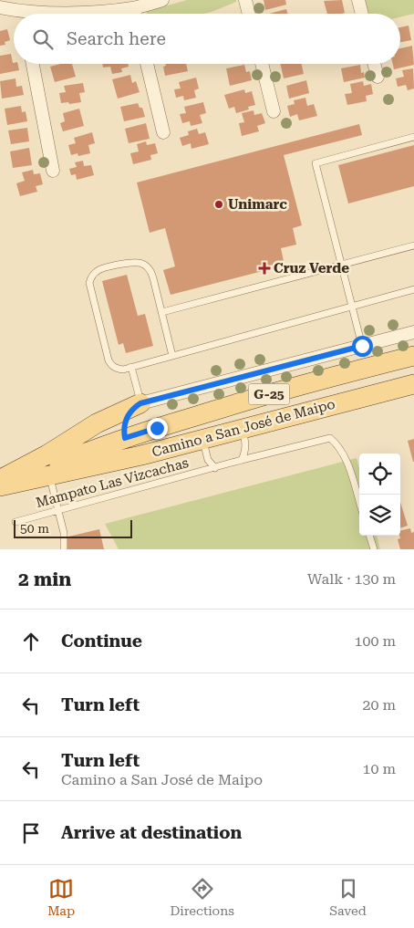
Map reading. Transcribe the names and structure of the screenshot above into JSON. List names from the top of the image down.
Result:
{
  "streets": {
    "main road": ["G-25", "Camino a San José de Maipo"],
    "lane": ["Mampato Las Vizcachas"]
  },
  "crossings": [
    ["Camino a San José de Maipo", "Mampato Las Vizcachas"]
  ],
  "places": {
    "other": ["Unimarc"],
    "health": ["Cruz Verde"]
  },
  "scale_bar": "50 m",
  "page": {
    "search": "Search here",
    "scale": "50 m",
    "heading": ["2 min", "Walk · 130 m"],
    "list": [
      ["Continue", "100 m"],
      ["Turn left", "20 m"],
      ["Turn left", "Camino a San José de Maipo", "10 m"],
      "Arrive at destination"
    ],
    "nav": ["Map", "Directions", "Saved"]
  }
}
